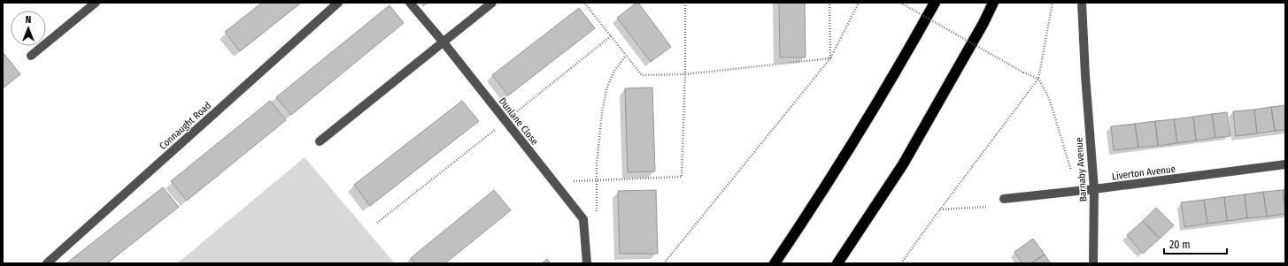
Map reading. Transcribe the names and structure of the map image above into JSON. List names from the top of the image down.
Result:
{
  "streets": {
    "street": [
      "Dunlane Close",
      "Connaught Road",
      "Barnaby Avenue",
      "Liverton Avenue"
    ]
  },
  "crossings": [
    ["Barnaby Avenue", "Liverton Avenue"]
  ],
  "scale_bar": "20 m",
  "north": "top"
}
